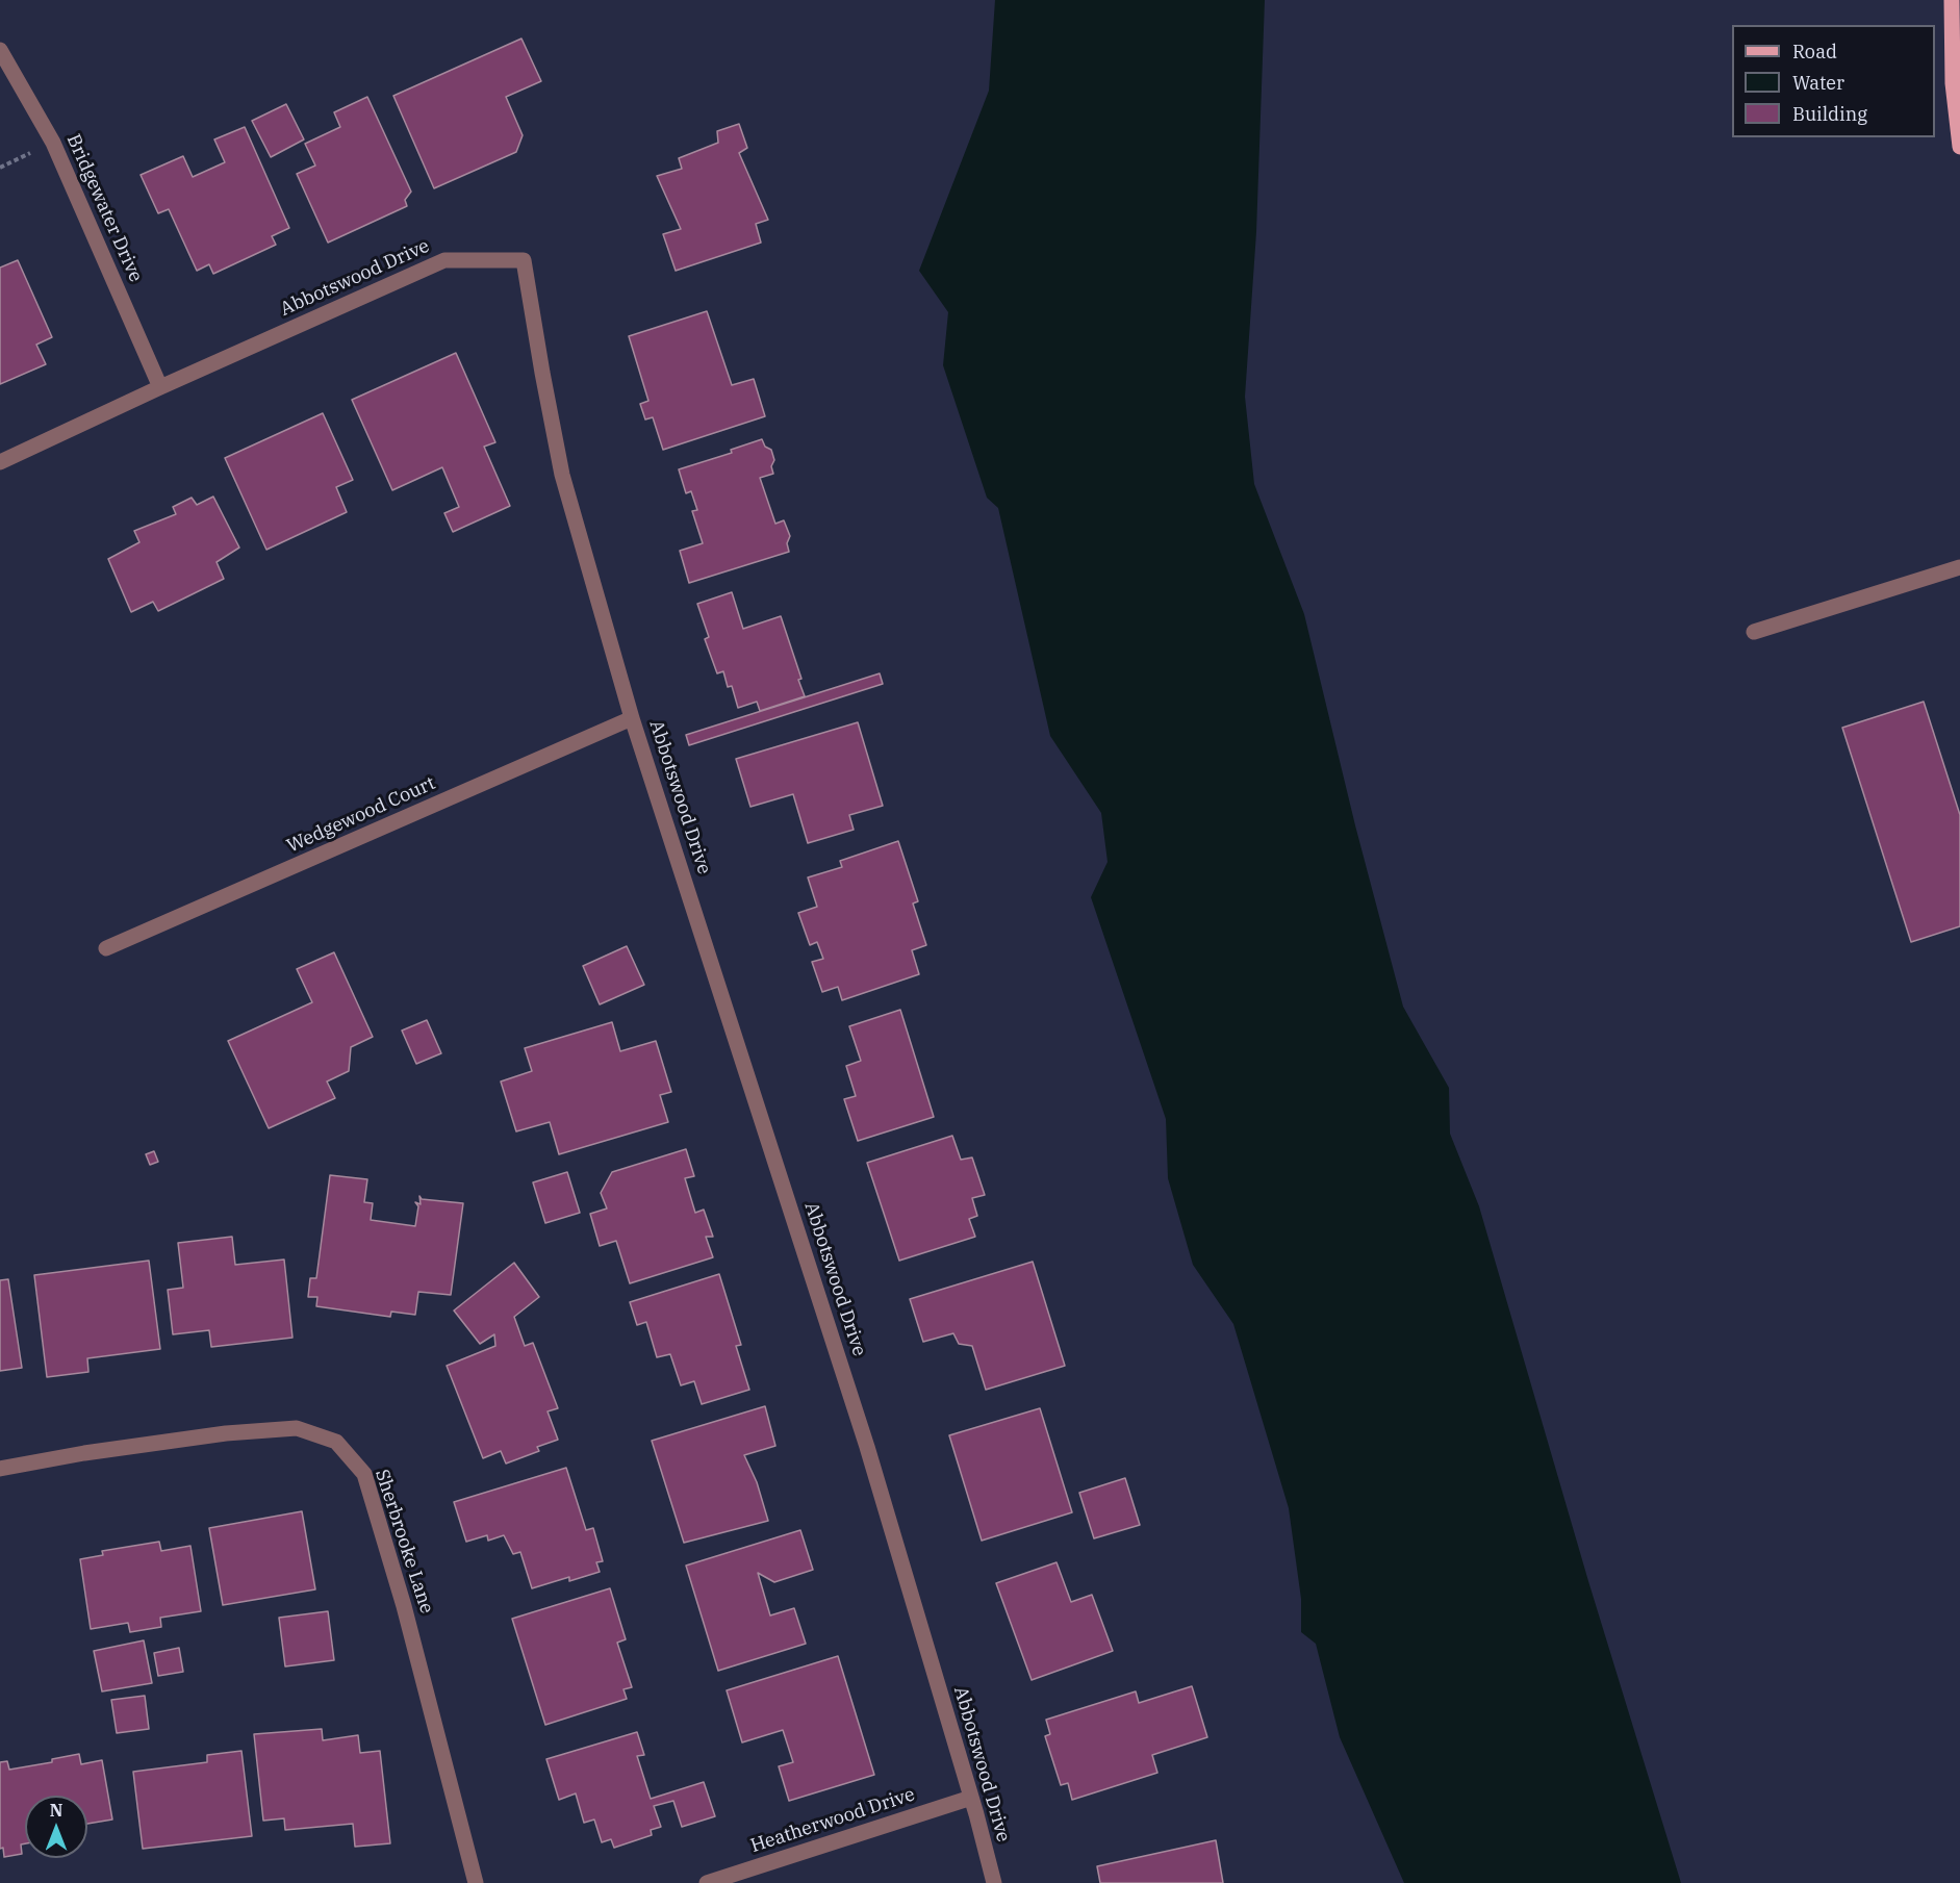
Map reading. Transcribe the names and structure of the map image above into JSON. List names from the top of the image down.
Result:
{
  "streets": {
    "street": [
      "Bridgewater Drive",
      "Abbotswood Drive",
      "Wedgewood Court",
      "Sherbrooke Lane",
      "Heatherwood Drive"
    ]
  },
  "crossings": [
    ["Bridgewater Drive", "Abbotswood Drive"],
    ["Abbotswood Drive", "Wedgewood Court"],
    ["Abbotswood Drive", "Heatherwood Drive"]
  ],
  "legend": ["Road", "Water", "Building"],
  "north": "top"
}
